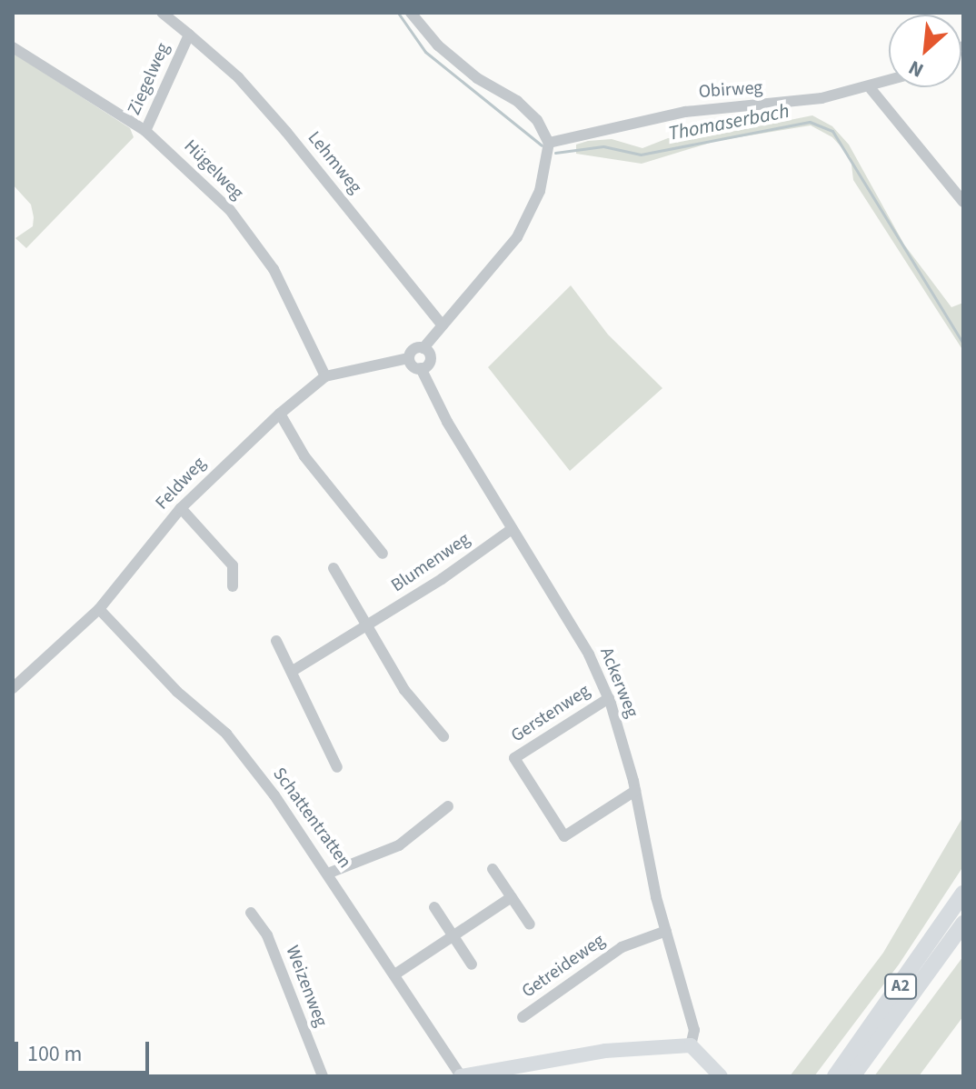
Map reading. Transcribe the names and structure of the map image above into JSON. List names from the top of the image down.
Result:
{
  "streets": {
    "highway": ["A2"],
    "street": [
      "Ziegelweg",
      "Obirweg",
      "Lehmweg",
      "Hügelweg",
      "Feldweg",
      "Blumenweg",
      "Ackerweg",
      "Gerstenweg",
      "Schattentratten",
      "Getreideweg",
      "Weizenweg"
    ]
  },
  "crossings": [
    ["Ziegelweg", "Lehmweg"],
    ["Ziegelweg", "Hügelweg"],
    ["Hügelweg", "Feldweg"],
    ["Feldweg", "Schattentratten"],
    ["Blumenweg", "Ackerweg"],
    ["Ackerweg", "Gerstenweg"],
    ["Ackerweg", "Getreideweg"]
  ],
  "water": ["Thomaserbach"],
  "scale_bar": "100 m",
  "north": "bottom left"
}
